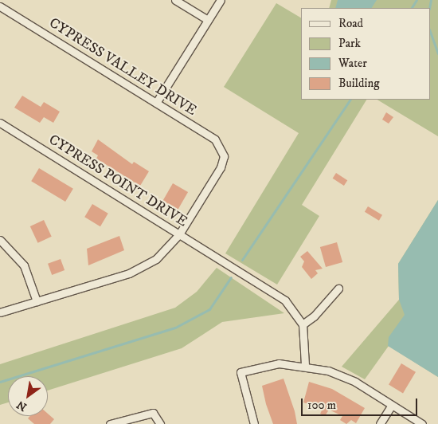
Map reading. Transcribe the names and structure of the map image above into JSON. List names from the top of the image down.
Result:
{
  "streets": {
    "street": ["CYPRESS VALLEY DRIVE", "CYPRESS POINT DRIVE"]
  },
  "crossings": [
    ["CYPRESS VALLEY DRIVE", "CYPRESS POINT DRIVE"]
  ],
  "legend": [
    "Road",
    "Park",
    "Water",
    "Building"
  ],
  "scale_bar": "100 m",
  "north": "bottom left"
}
